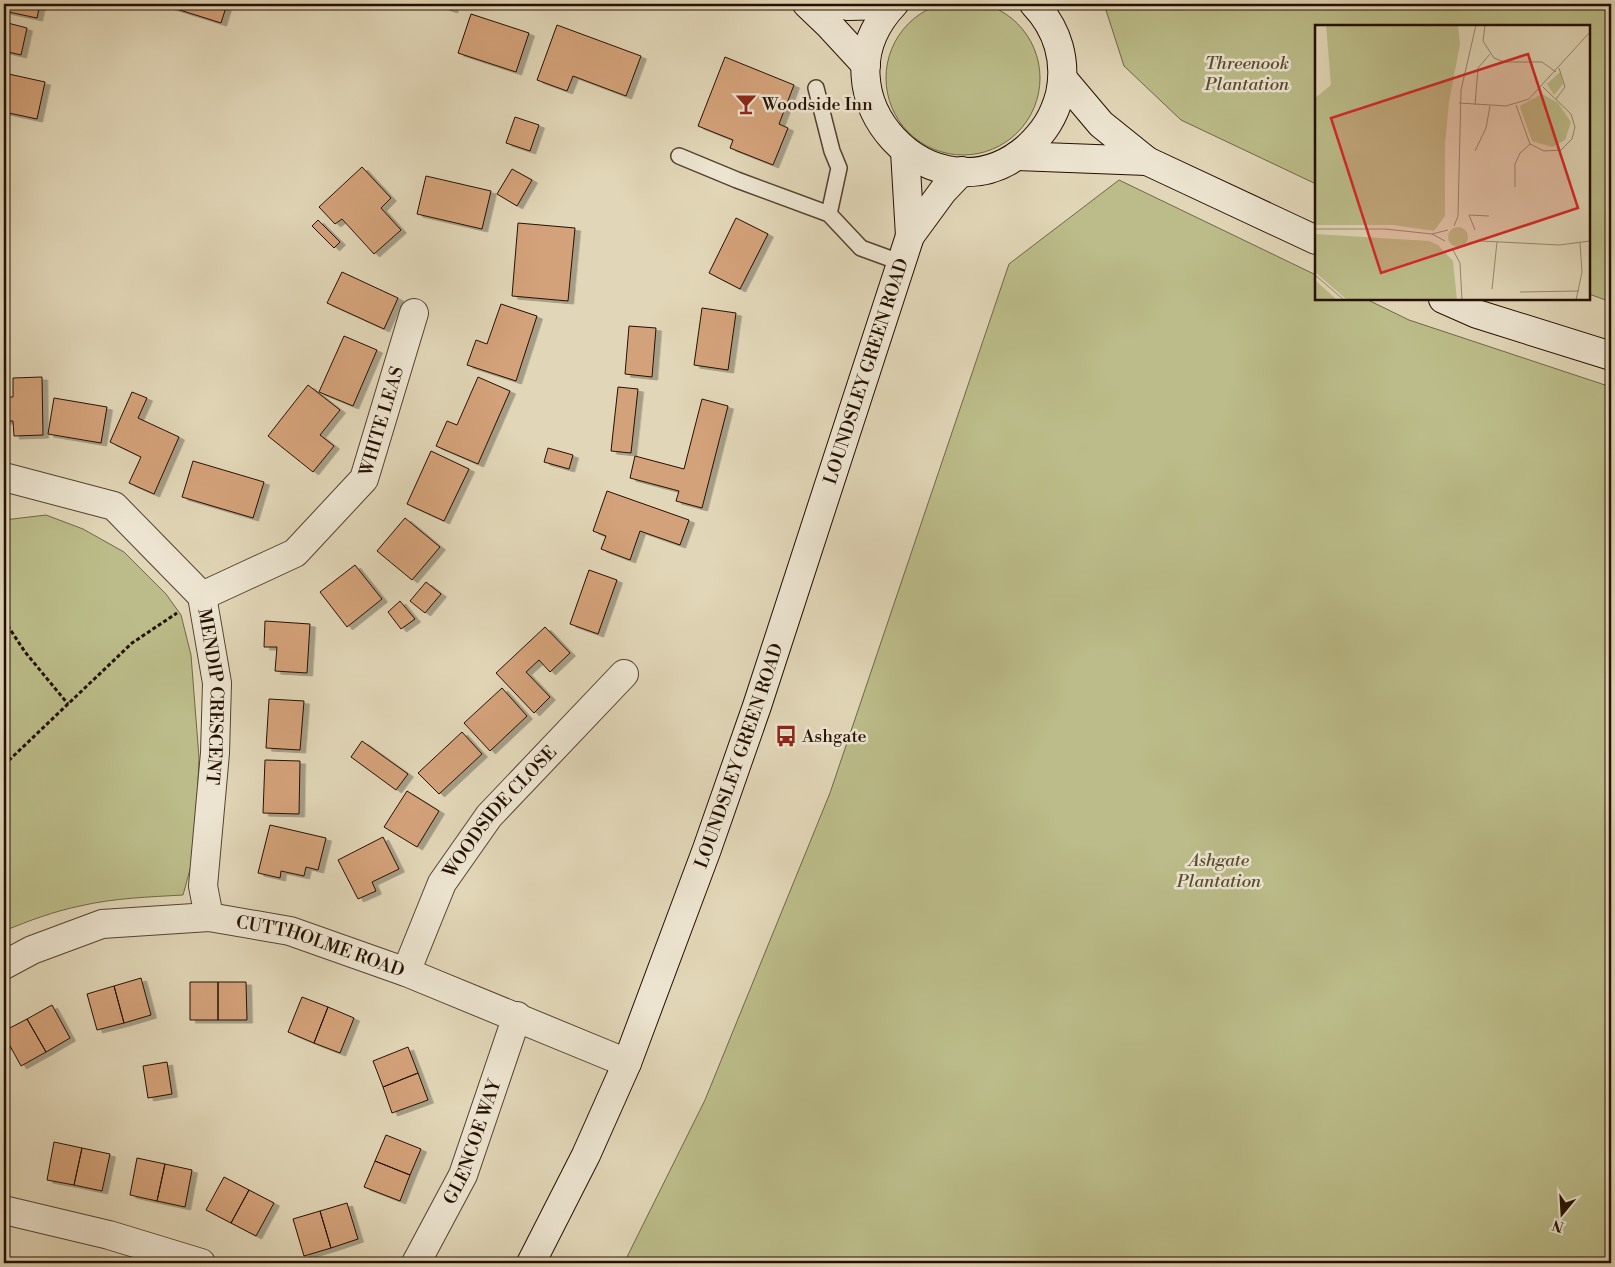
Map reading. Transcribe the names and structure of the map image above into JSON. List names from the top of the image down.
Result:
{
  "streets": {
    "street": [
      "LOUNDSLEY GREEN ROAD",
      "WHITE LEAS",
      "MENDIP CRESCENT",
      "WOODSIDE CLOSE",
      "CUTTHOLME ROAD",
      "GLENCOE WAY"
    ]
  },
  "crossings": [
    ["LOUNDSLEY GREEN ROAD", "CUTTHOLME ROAD"],
    ["WHITE LEAS", "MENDIP CRESCENT"],
    ["MENDIP CRESCENT", "CUTTHOLME ROAD"],
    ["WOODSIDE CLOSE", "CUTTHOLME ROAD"],
    ["CUTTHOLME ROAD", "GLENCOE WAY"]
  ],
  "parks": ["Threenook Plantation", "Ashgate Plantation"],
  "places": {
    "bar": ["Woodside Inn"],
    "bus stop": ["Ashgate"]
  },
  "north": "bottom"
}
